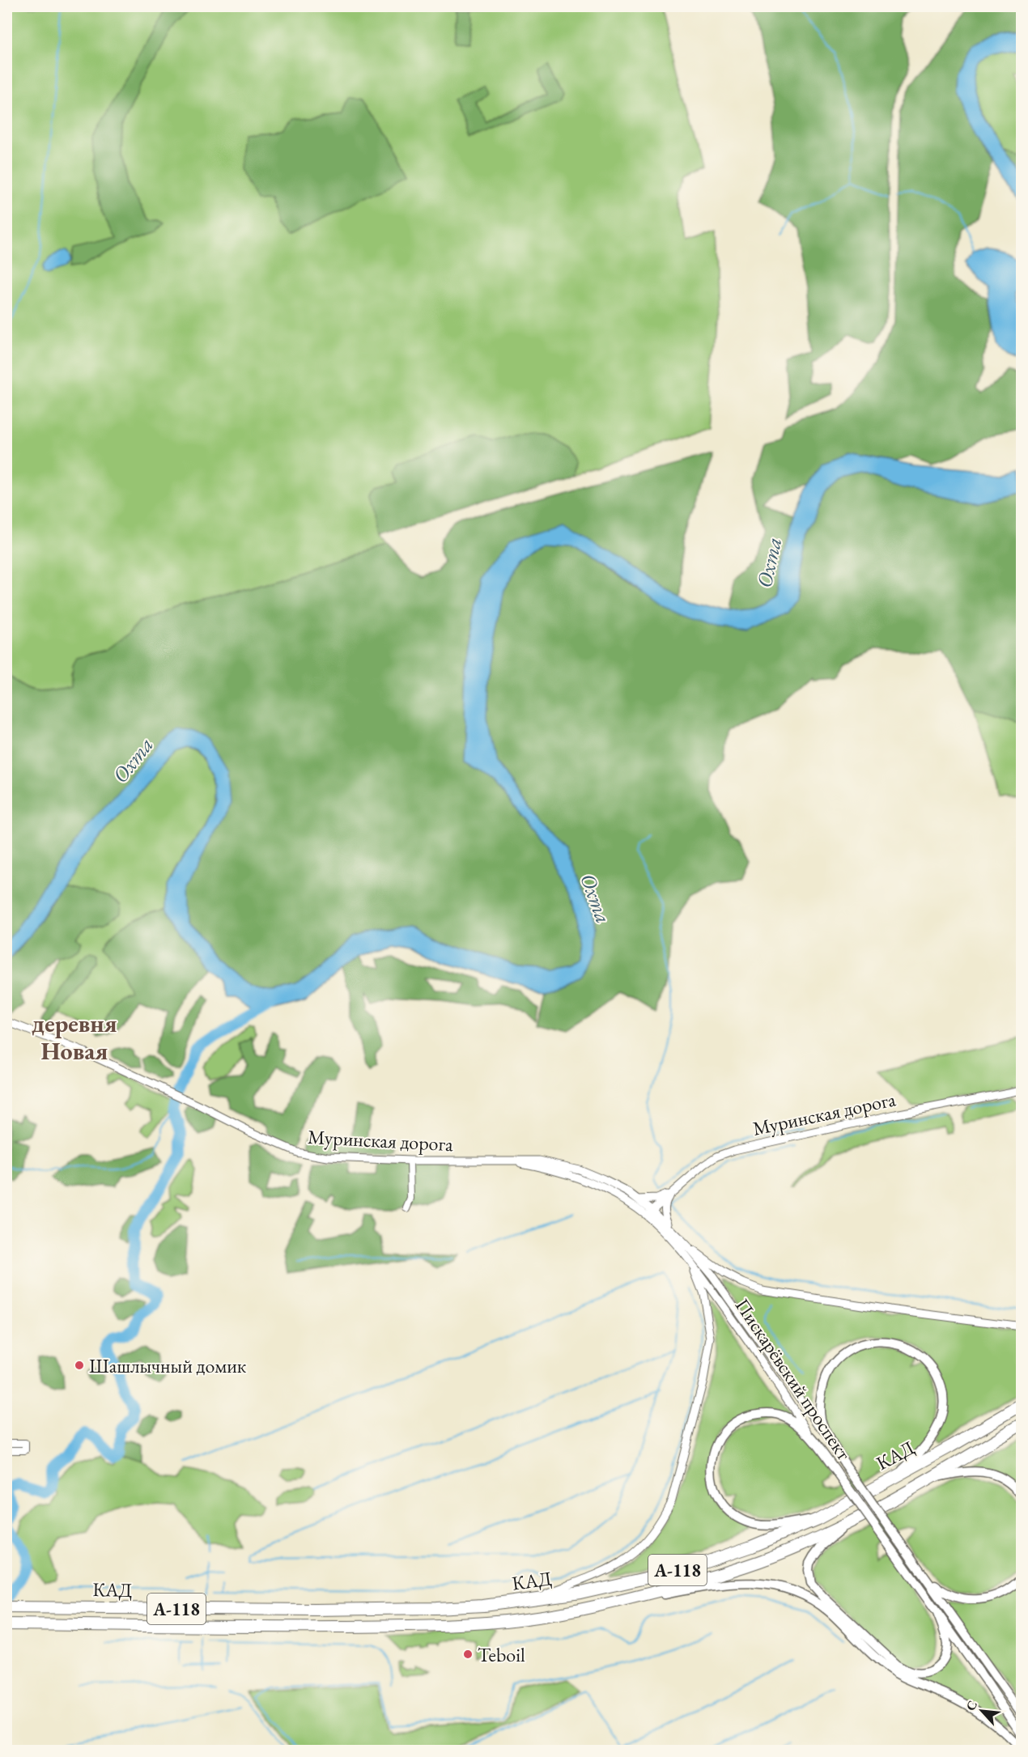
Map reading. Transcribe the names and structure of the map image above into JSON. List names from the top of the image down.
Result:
{
  "streets": {
    "highway": ["КАД", "А-118"],
    "main road": ["Пискарёвский проспект"],
    "street": ["Муринская дорога"]
  },
  "crossings": [
    ["Муринская дорога", "Пискарёвский проспект"]
  ],
  "districts": ["деревня Новая"],
  "water": ["Охта"],
  "places": ["Шашлычный домик", "Teboil"],
  "north": "top left"
}
